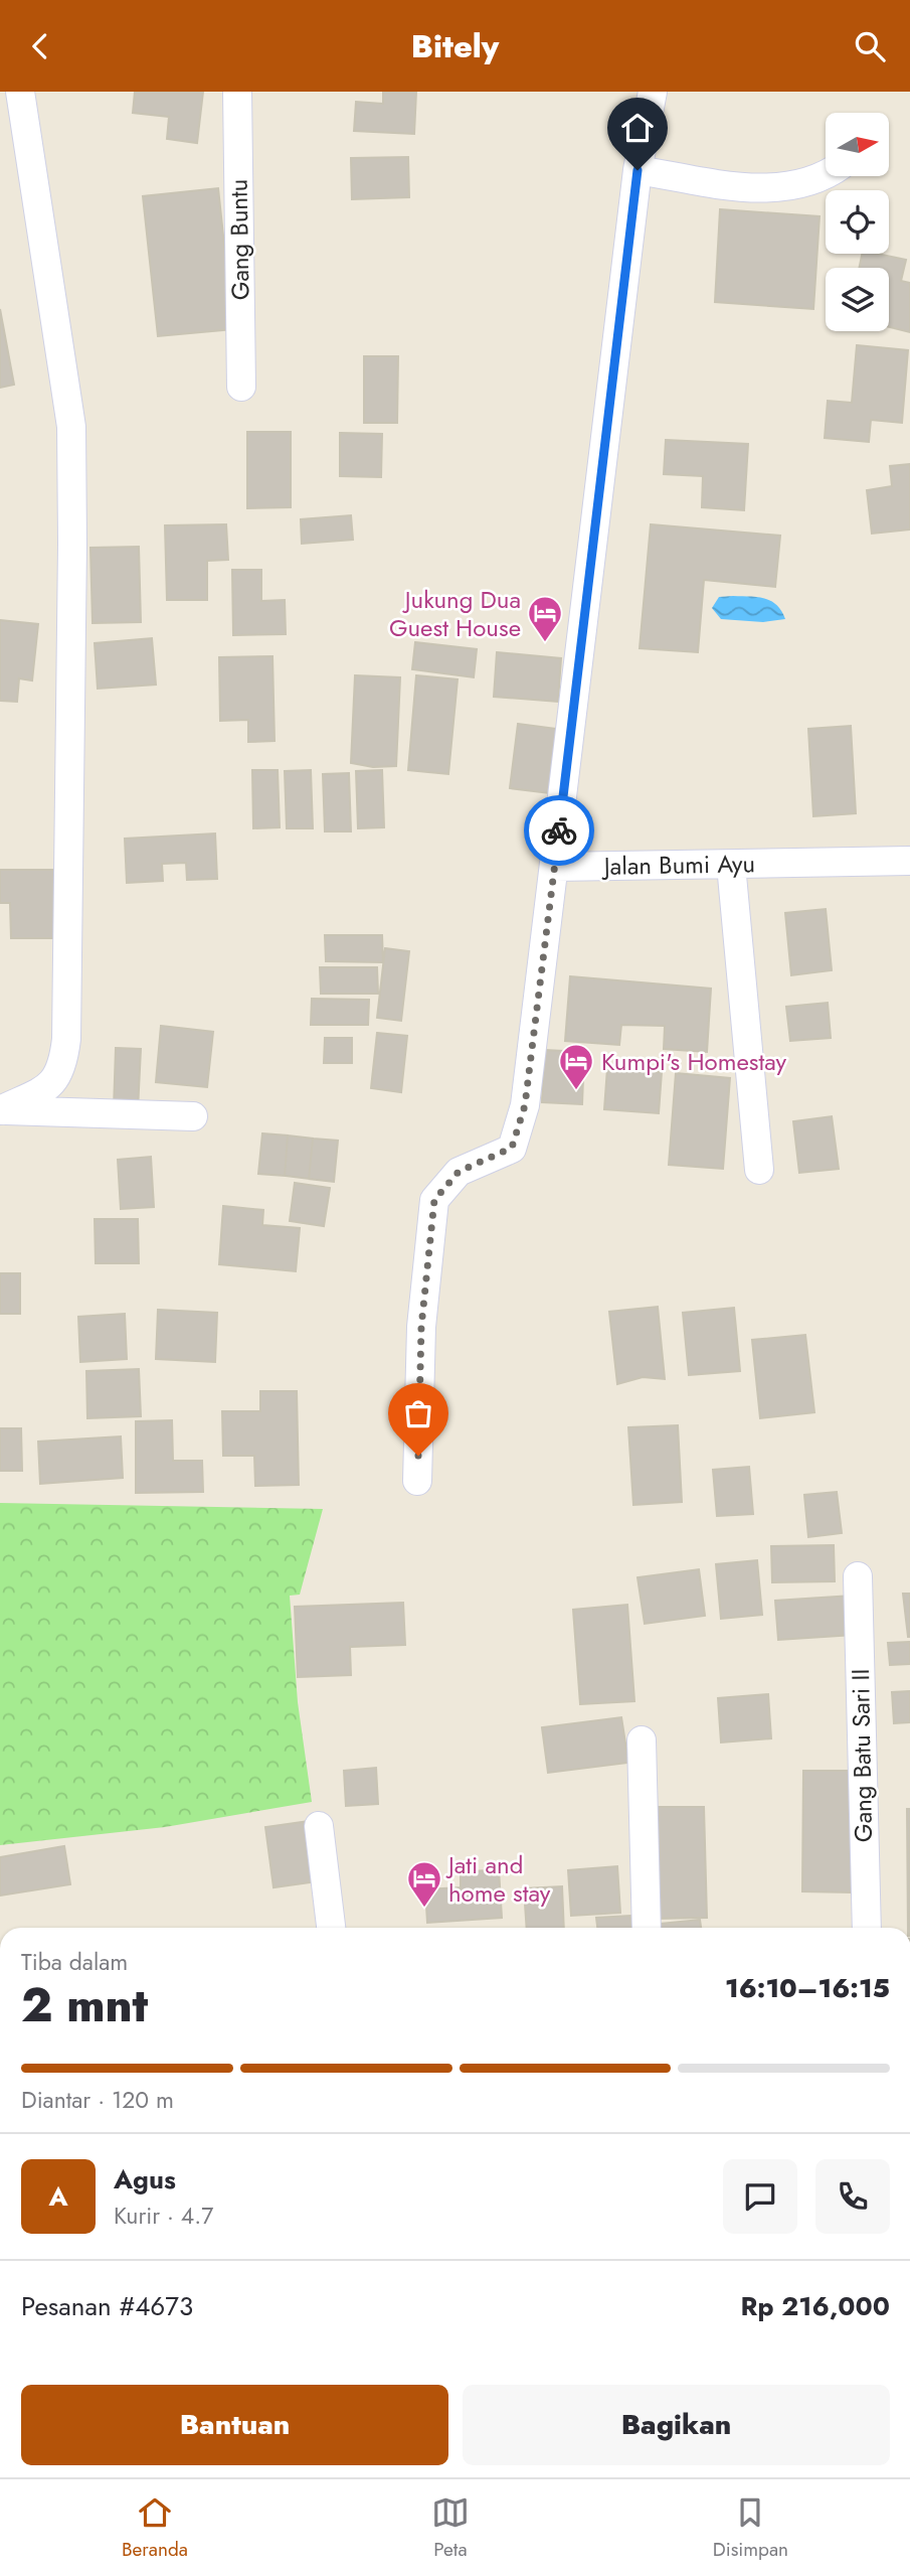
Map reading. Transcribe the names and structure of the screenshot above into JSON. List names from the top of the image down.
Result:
{
  "streets": {
    "street": ["Gang Buntu", "Jalan Bumi Ayu", "Gang Batu Sari II"]
  },
  "places": {
    "hotel": ["Jukung Dua Guest House", "Kumpi's Homestay", "Jati and home stay"]
  },
  "north": "right",
  "page": {
    "header": "Bitely",
    "heading": ["2 mnt", "Tiba dalam", "16:10–16:15"],
    "panel": [
      "Agus",
      "Kurir · 4.7",
      "Pesanan #4673",
      "Rp 216,000"
    ],
    "bar": "Diantar · 120 m",
    "round": "A",
    "buttons": ["Bantuan", "Bagikan"],
    "tabs": ["Beranda", "Peta", "Disimpan"]
  }
}
